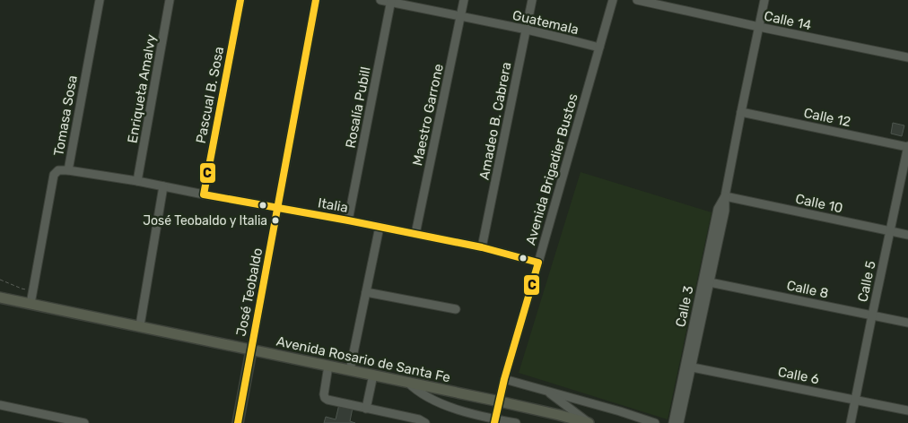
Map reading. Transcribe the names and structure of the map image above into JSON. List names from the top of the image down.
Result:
{
  "streets": {
    "main road": ["Avenida Rosario de Santa Fe"],
    "street": [
      "Calle 14",
      "Guatemala",
      "Enriqueta Amalvy",
      "Pascual B. Sosa",
      "Rosalía Pubill",
      "Maestro Garrone",
      "Tomasa Sosa",
      "Calle 12",
      "Amadeo B. Cabrera",
      "Avenida Brigadier Bustos",
      "Calle 10",
      "Italia",
      "Calle 5",
      "Calle 8",
      "José Teobaldo",
      "Calle 3",
      "Calle 6"
    ]
  },
  "crossings": [
    ["Calle 14", "Calle 3"],
    ["Guatemala", "Rosalía Pubill"],
    ["Guatemala", "Maestro Garrone"],
    ["Guatemala", "Amadeo B. Cabrera"],
    ["Guatemala", "Avenida Brigadier Bustos"],
    ["Enriqueta Amalvy", "Italia"],
    ["Pascual B. Sosa", "Italia"],
    ["Rosalía Pubill", "Italia"],
    ["Maestro Garrone", "Italia"],
    ["Tomasa Sosa", "Italia"],
    ["Tomasa Sosa", "Avenida Rosario de Santa Fe"],
    ["Calle 12", "Calle 5"],
    ["Calle 12", "Calle 3"],
    ["Amadeo B. Cabrera", "Italia"],
    ["Avenida Brigadier Bustos", "Italia"],
    ["Avenida Brigadier Bustos", "Avenida Rosario de Santa Fe"],
    ["Calle 10", "Calle 5"],
    ["Calle 10", "Calle 3"],
    ["Italia", "José Teobaldo"],
    ["Calle 5", "Calle 8"],
    ["Calle 5", "Calle 6"],
    ["Calle 8", "Calle 3"],
    ["José Teobaldo", "Avenida Rosario de Santa Fe"],
    ["Calle 3", "Calle 6"]
  ],
  "places": ["José Teobaldo y Italia"],
  "lines": ["transit line C"]
}
